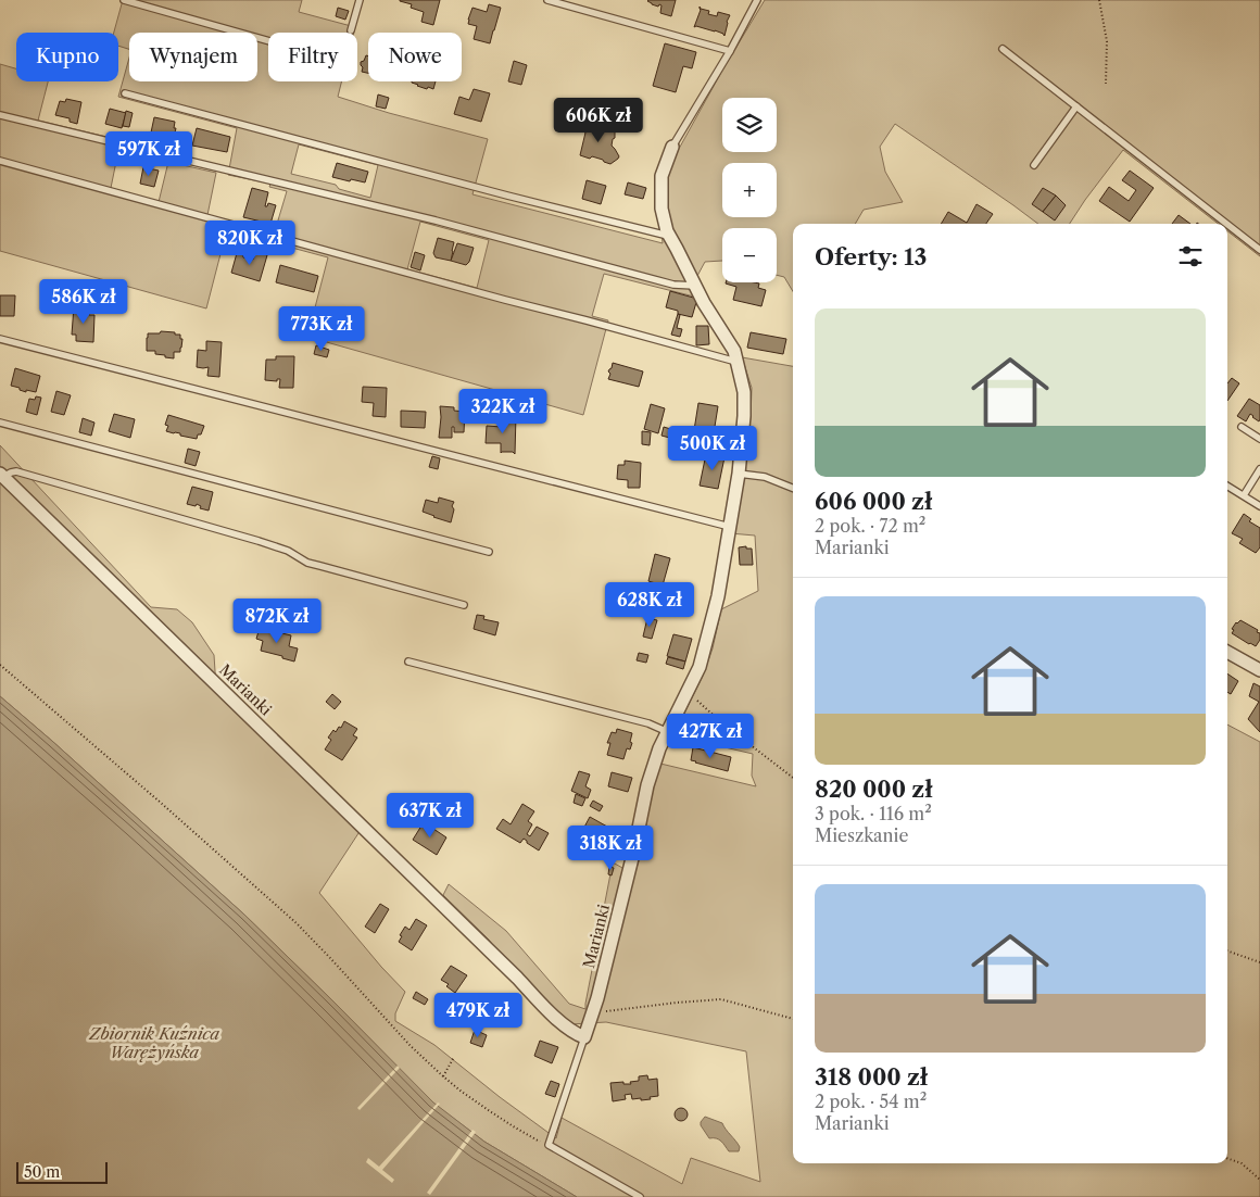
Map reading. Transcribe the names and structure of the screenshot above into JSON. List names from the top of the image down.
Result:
{
  "streets": {
    "street": ["Marianki"]
  },
  "water": ["Zbiornik Kuźnica Warężyńska"],
  "scale_bar": "50 m",
  "page": {
    "chip": [
      "Kupno",
      "Wynajem",
      "Filtry",
      "Nowe"
    ],
    "map_buttons": ["+", "−"],
    "price": [
      "606K zł",
      "597K zł",
      "820K zł",
      "586K zł",
      "773K zł",
      "322K zł",
      "500K zł",
      "628K zł",
      "872K zł",
      "427K zł",
      "637K zł",
      "318K zł",
      "479K zł"
    ],
    "heading": "Oferty: 13",
    "list": [
      {
        "name": "606 000 zł",
        "note": "2 pok. · 72 m² · Marianki"
      },
      {
        "name": "820 000 zł",
        "note": "3 pok. · 116 m² · Mieszkanie"
      },
      {
        "name": "318 000 zł",
        "note": "2 pok. · 54 m² · Marianki"
      }
    ],
    "scale": "50 m"
  }
}
